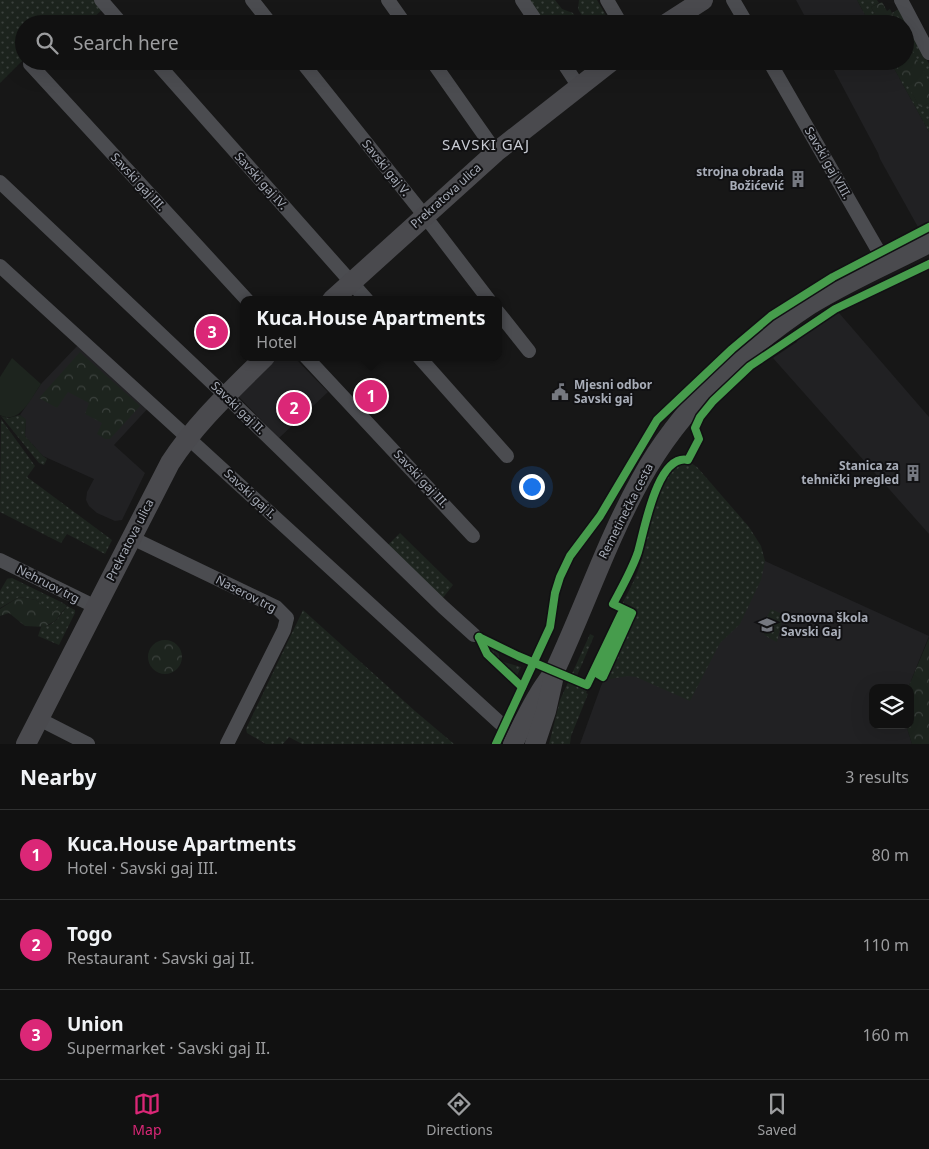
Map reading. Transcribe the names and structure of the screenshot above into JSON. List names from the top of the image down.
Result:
{
  "streets": {
    "street": [
      "Savski gaj VIII.",
      "Savski gaj V.",
      "Savski gaj IV.",
      "Savski gaj III.",
      "Prekratova ulica",
      "Savski gaj II.",
      "Savski gaj I.",
      "Remetinečka cesta",
      "Nehruov trg",
      "Naserov trg"
    ]
  },
  "crossings": [
    ["Savski gaj VIII.", "Remetinečka cesta"],
    ["Savski gaj V.", "Prekratova ulica"],
    ["Savski gaj IV.", "Prekratova ulica"],
    ["Prekratova ulica", "Savski gaj II."],
    ["Prekratova ulica", "Savski gaj I."],
    ["Prekratova ulica", "Nehruov trg"],
    ["Prekratova ulica", "Naserov trg"]
  ],
  "districts": ["SAVSKI GAJ"],
  "places": {
    "building": ["strojna obrada Božićević", "Stanica za tehnički pregled"],
    "public building": ["Mjesni odbor Savski gaj"],
    "school or university": ["Osnovna škola Savski Gaj"]
  },
  "page": {
    "search": "Search here",
    "popup": ["Kuca.House Apartments", "Hotel"],
    "pins": ["3", "1", "2"],
    "heading": ["Nearby", "3 results"],
    "list": [
      {
        "mark": "1",
        "name": "Kuca.House Apartments",
        "note": "Hotel · Savski gaj III.",
        "value": "80 m"
      },
      {
        "mark": "2",
        "name": "Togo",
        "note": "Restaurant · Savski gaj II.",
        "value": "110 m"
      },
      {
        "mark": "3",
        "name": "Union",
        "note": "Supermarket · Savski gaj II.",
        "value": "160 m"
      }
    ],
    "nav": ["Map", "Directions", "Saved"]
  }
}
